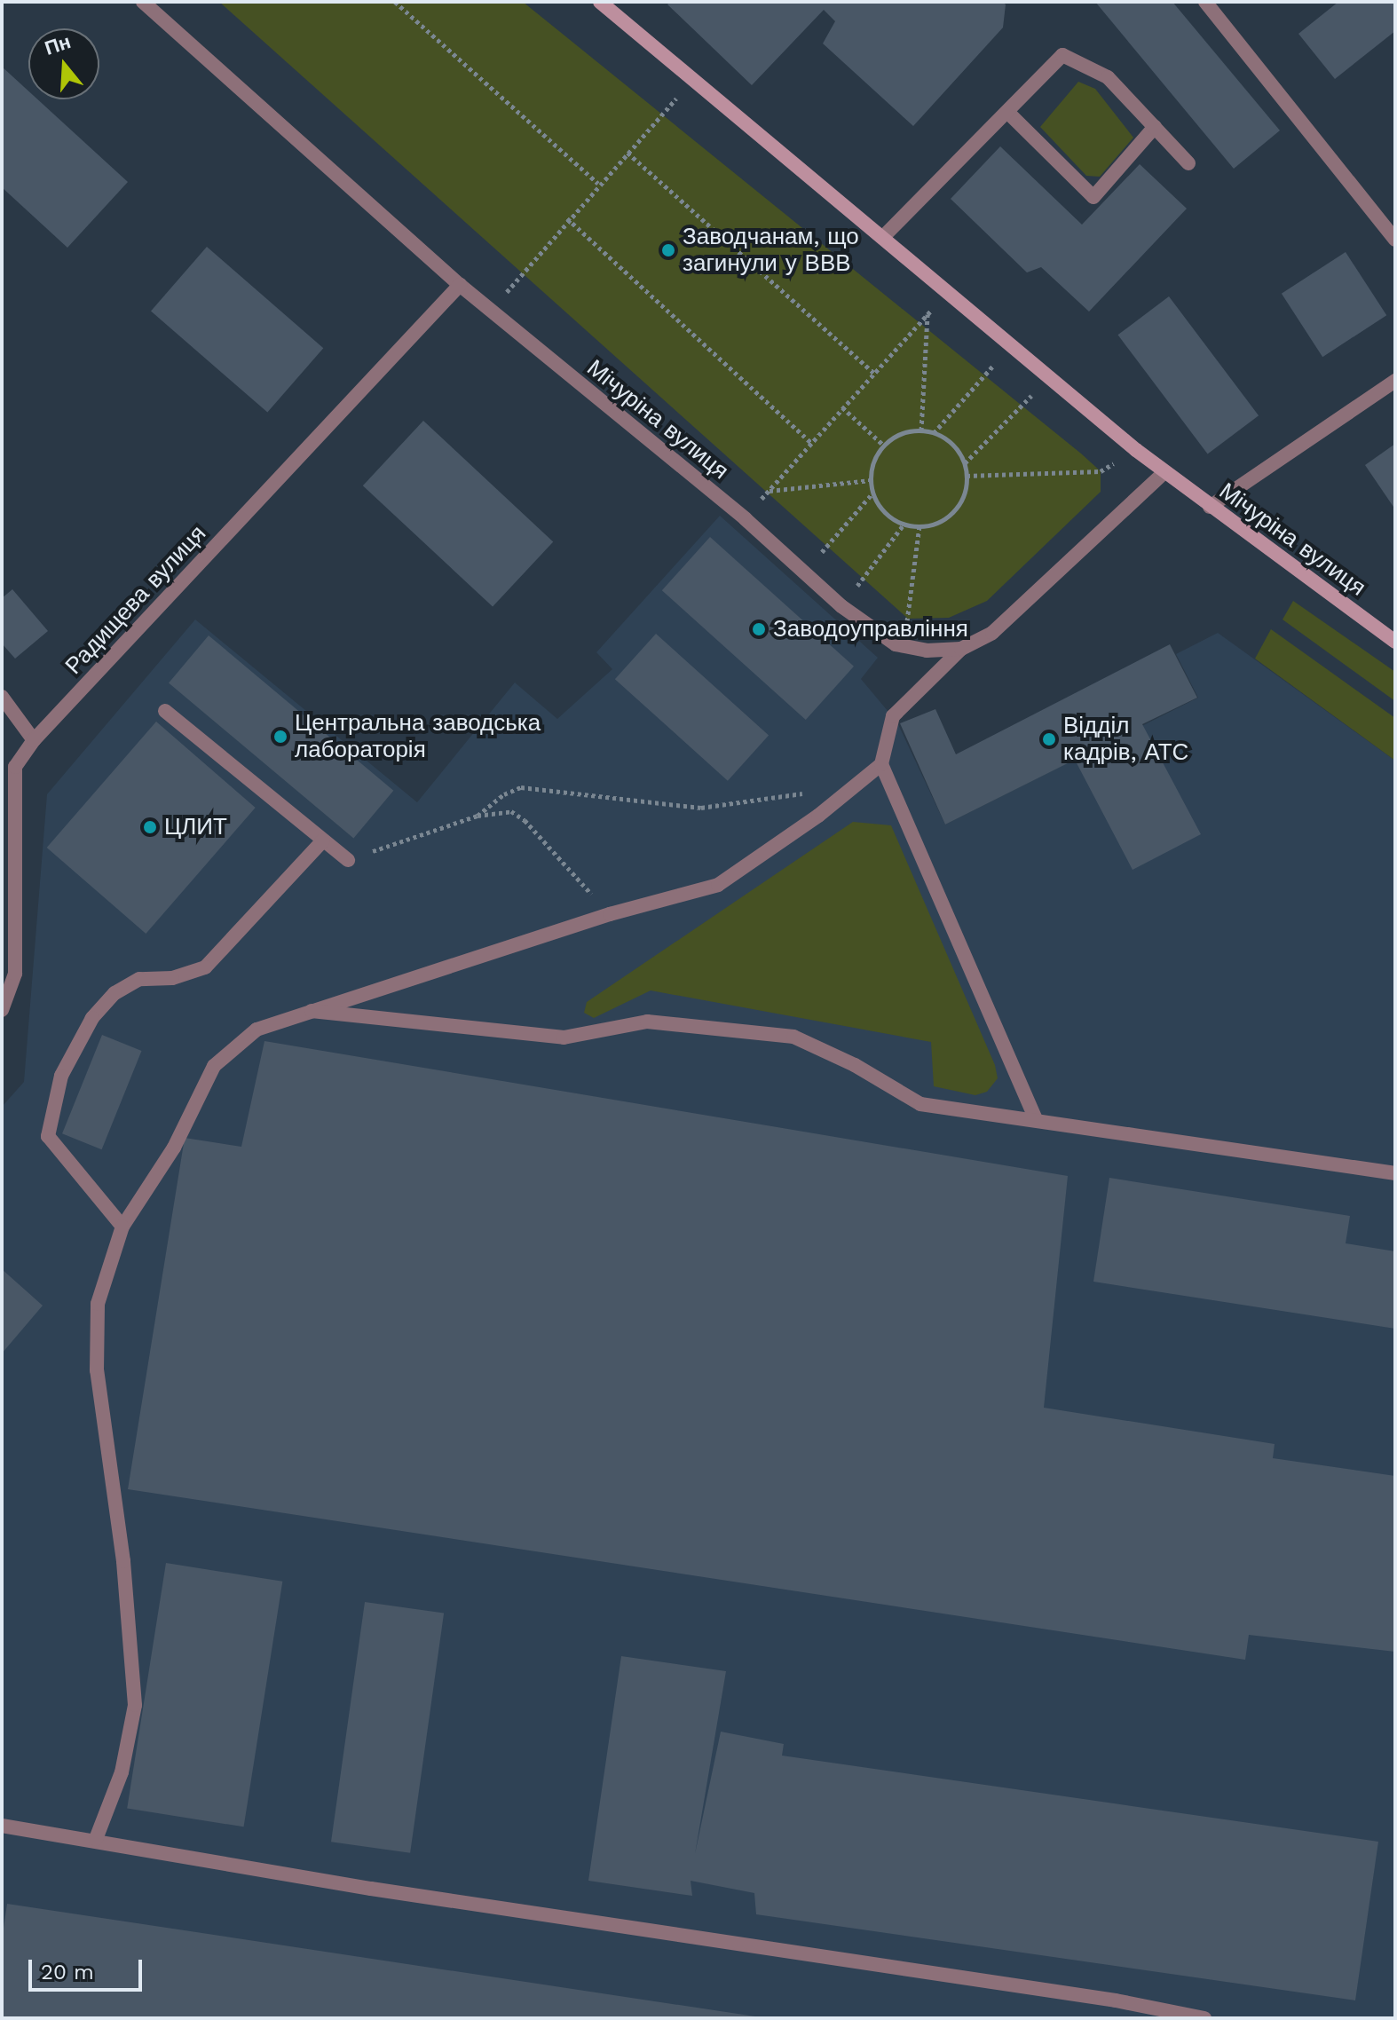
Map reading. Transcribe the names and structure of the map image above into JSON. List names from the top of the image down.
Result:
{
  "streets": {
    "street": ["Мічуріна вулиця", "Радищева вулиця"]
  },
  "crossings": [
    ["Мічуріна вулиця", "Радищева вулиця"]
  ],
  "places": [
    "Заводчанам, що загинули у ВВВ",
    "Заводоуправління",
    "Центральна заводська лабораторія",
    "Відділ кадрів, АТС",
    "ЦЛИТ"
  ],
  "scale_bar": "20 m",
  "north": "top"
}
